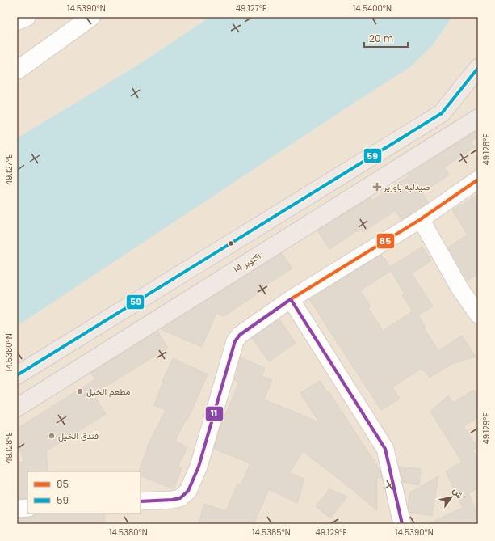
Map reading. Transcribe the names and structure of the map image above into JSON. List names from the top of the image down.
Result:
{
  "streets": {
    "highway": ["14 اكتوبر"]
  },
  "places": {
    "health": ["صيدليه باوزير"],
    "other": ["مطعم الخيل", "فندق الخيل"]
  },
  "lines": ["transit line 59", "transit line 85", "transit line 11"],
  "legend": ["85", "59"],
  "scale_bar": "20 m",
  "north": "top right",
  "coordinates": [
    "14.5390°N",
    "49.127°E",
    "14.5400°N",
    "49.128°E",
    "14.5380°N",
    "49.129°E",
    "14.5385°N"
  ]
}
